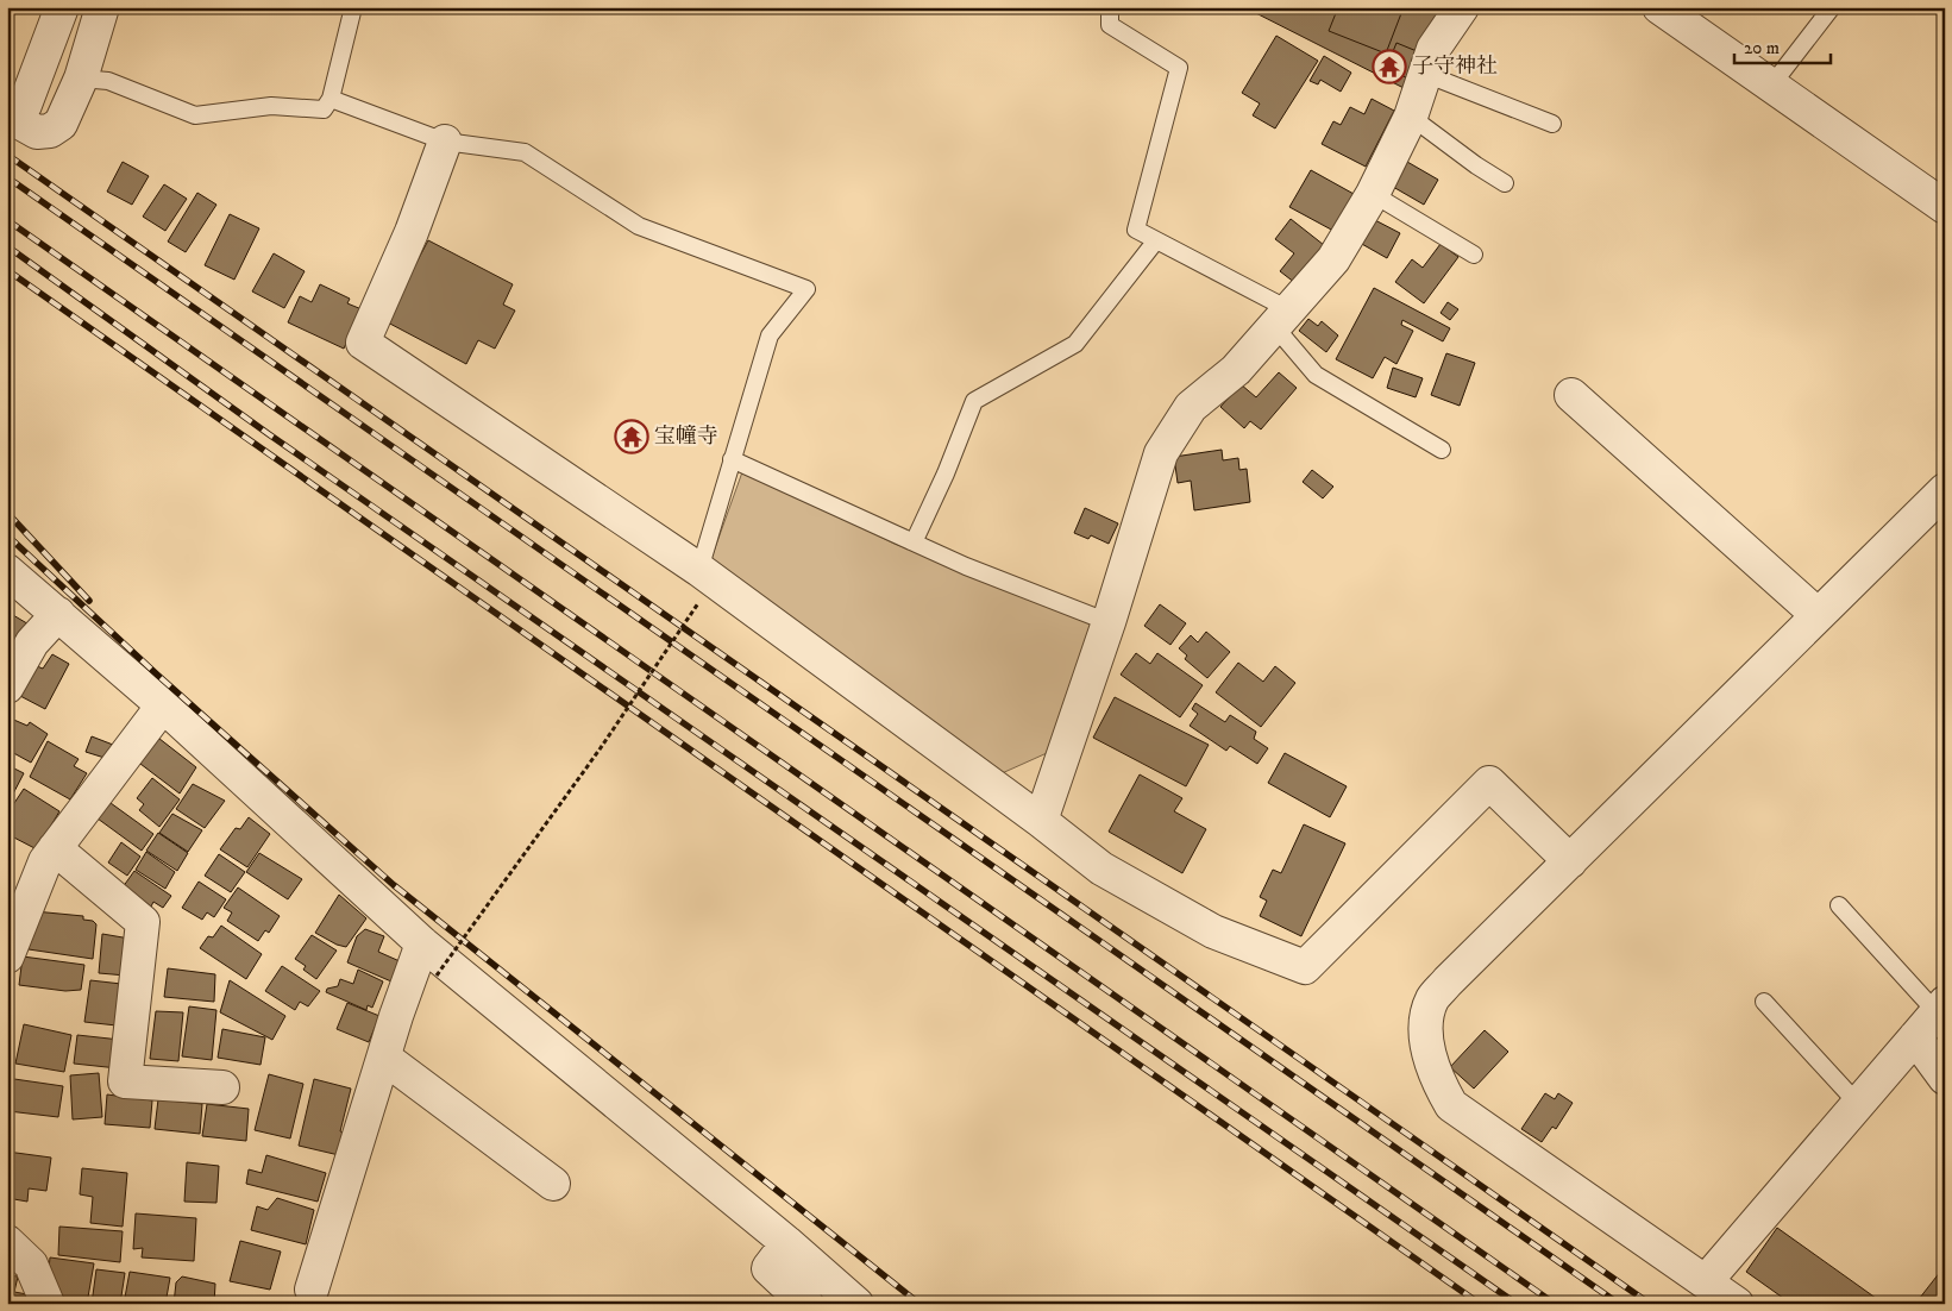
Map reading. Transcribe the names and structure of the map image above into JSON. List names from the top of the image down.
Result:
{
  "places": {
    "temple": ["子守神社", "宝幢寺"]
  },
  "scale_bar": "20 m"
}
